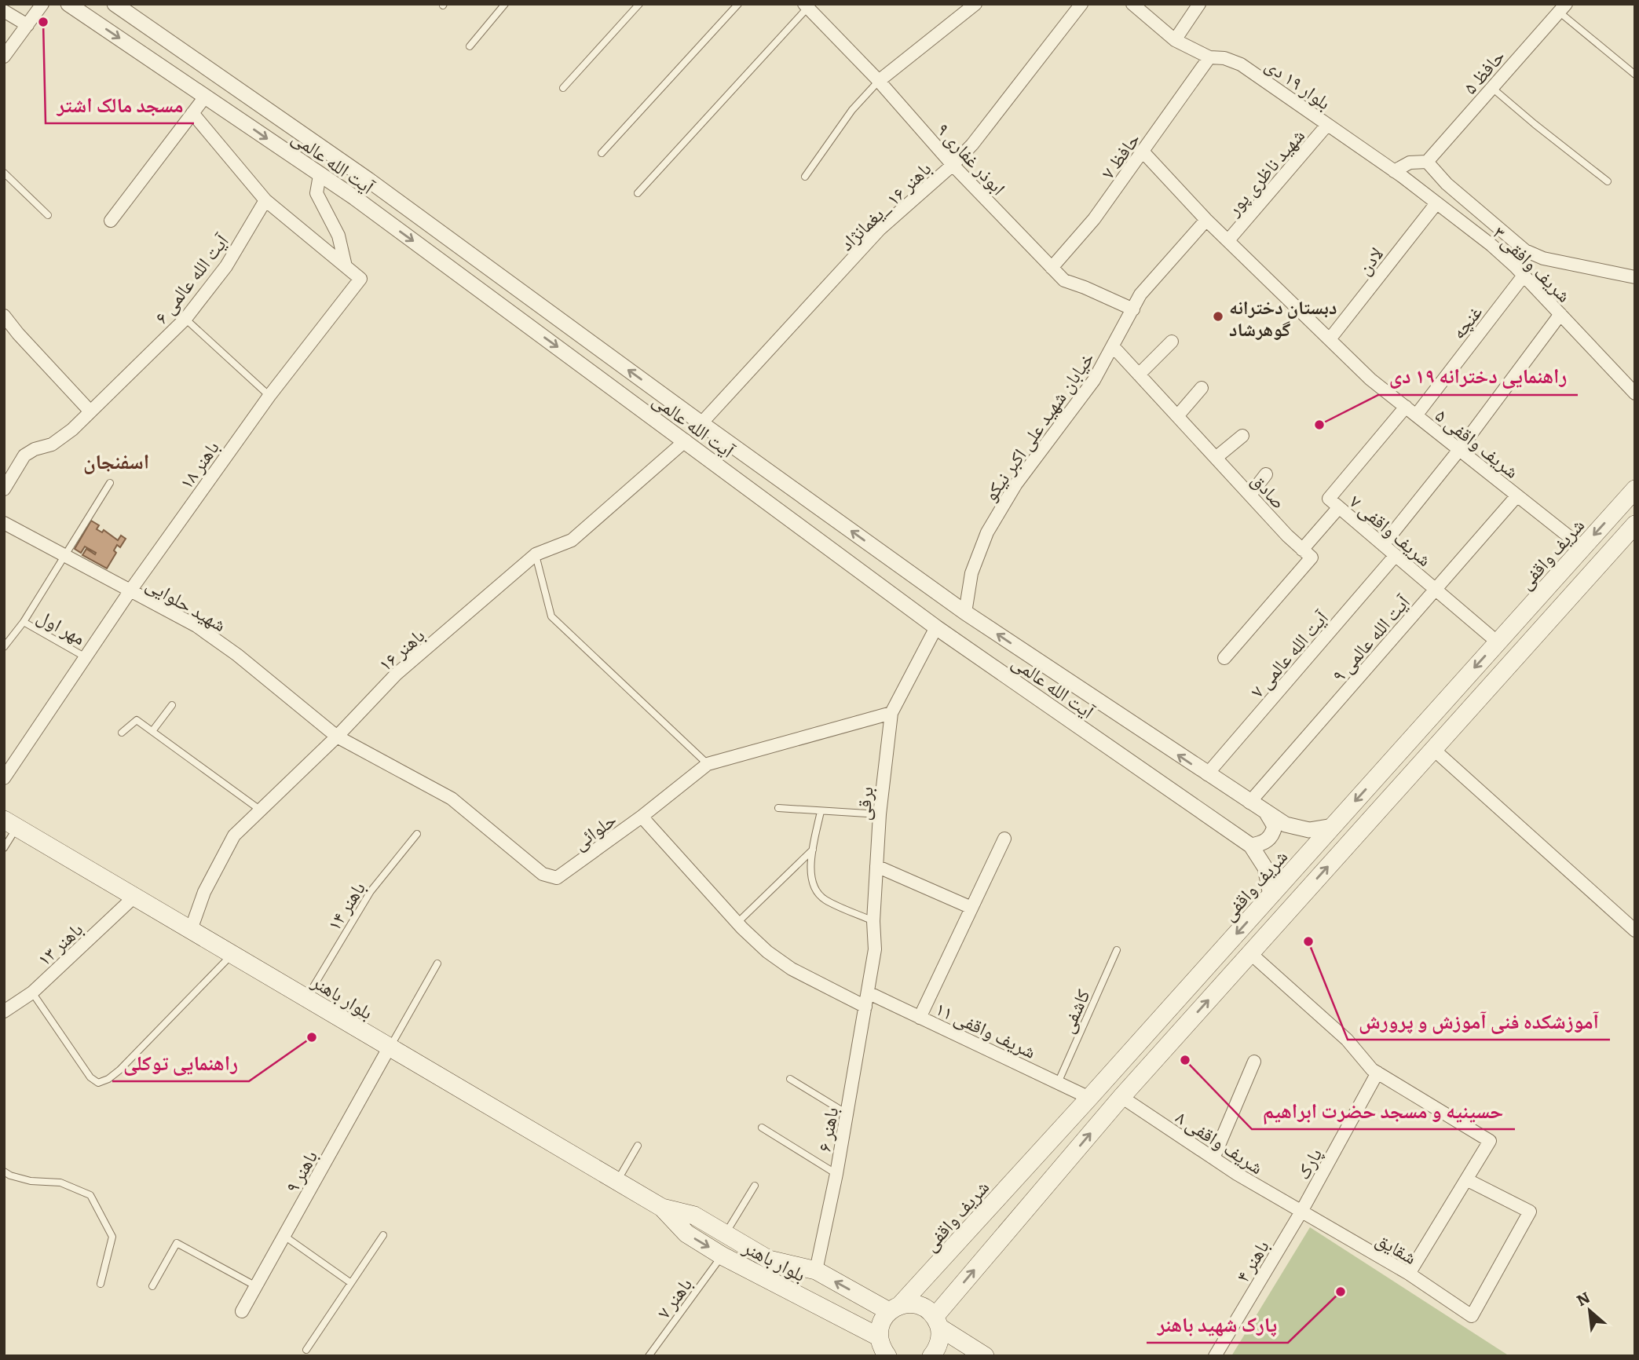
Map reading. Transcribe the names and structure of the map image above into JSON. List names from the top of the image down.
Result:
{
  "streets": {
    "main road": ["شریف واقفی", "بلوار باهنر"],
    "street": [
      "حافظ ۵",
      "بلوار ۱۹ دی",
      "حافظ ۷",
      "ابوذر غفاری ۹",
      "آیت الله عالمی",
      "شهید ناظری پور",
      "باهنر ۱۶ _یغمانژاد",
      "لادن",
      "شریف وافقی ۳",
      "آیت الله عالمی ۶",
      "غنچه",
      "خیابان شهید علی اکبر نیکو",
      "شریف واقفی ۵",
      "باهنر ۱۸",
      "صادق",
      "شریف واقفی ۷",
      "شهید حلوایی",
      "آیت الله عالمی ۹",
      "باهنر ۱۶",
      "آیت الله عالمی ۷",
      "برقی",
      "حلوائی",
      "باهنر ۱۳",
      "شریف واقفی ۱۱",
      "باهنر ۶",
      "شریف واقفی ۸",
      "پارک",
      "باهنر ۹",
      "شقایق",
      "باهنر ۴"
    ],
    "lane": [
      "مهر اول",
      "باهنر ۱۴",
      "کاشفی",
      "باهنر ۷"
    ]
  },
  "crossings": [
    ["بلوار ۱۹ دی", "حافظ ۷"],
    ["بلوار ۱۹ دی", "شهید ناظری پور"],
    ["بلوار ۱۹ دی", "شریف وافقی ۳"],
    ["حافظ ۷", "ابوذر غفاری ۹"],
    ["حافظ ۷", "شریف واقفی ۵"],
    ["ابوذر غفاری ۹", "باهنر ۱۶ _یغمانژاد"],
    ["ابوذر غفاری ۹", "خیابان شهید علی اکبر نیکو"],
    ["آیت الله عالمی", "باهنر ۱۶ _یغمانژاد"],
    ["آیت الله عالمی", "خیابان شهید علی اکبر نیکو"],
    ["آیت الله عالمی", "شریف واقفی"],
    ["آیت الله عالمی", "آیت الله عالمی ۹"],
    ["آیت الله عالمی", "باهنر ۱۶"],
    ["آیت الله عالمی", "آیت الله عالمی ۷"],
    ["آیت الله عالمی", "برقی"],
    ["شهید ناظری پور", "شریف واقفی ۵"],
    ["لادن", "شریف وافقی ۳"],
    ["لادن", "شریف واقفی ۵"],
    ["شریف وافقی ۳", "غنچه"],
    ["آیت الله عالمی ۶", "باهنر ۱۸"],
    ["غنچه", "شریف واقفی ۵"],
    ["خیابان شهید علی اکبر نیکو", "شریف واقفی ۵"],
    ["خیابان شهید علی اکبر نیکو", "صادق"],
    ["شریف واقفی ۵", "شریف واقفی ۷"],
    ["شریف واقفی ۵", "شریف واقفی"],
    ["شریف واقفی ۵", "آیت الله عالمی ۹"],
    ["باهنر ۱۸", "شهید حلوایی"],
    ["باهنر ۱۸", "مهر اول"],
    ["شریف واقفی ۷", "شریف واقفی"],
    ["شریف واقفی ۷", "آیت الله عالمی ۹"],
    ["شریف واقفی ۷", "آیت الله عالمی ۷"],
    ["شریف واقفی", "بلوار باهنر"],
    ["شریف واقفی", "شریف واقفی ۱۱"],
    ["شهید حلوایی", "باهنر ۱۶"],
    ["شهید حلوایی", "حلوائی"],
    ["باهنر ۱۶", "حلوائی"],
    ["باهنر ۱۶", "بلوار باهنر"],
    ["برقی", "حلوائی"],
    ["برقی", "شریف واقفی ۱۱"],
    ["برقی", "باهنر ۶"],
    ["باهنر ۱۴", "بلوار باهنر"],
    ["باهنر ۱۳", "بلوار باهنر"],
    ["بلوار باهنر", "باهنر ۶"],
    ["بلوار باهنر", "باهنر ۹"],
    ["بلوار باهنر", "باهنر ۷"],
    ["کاشفی", "شریف واقفی ۱۱"],
    ["شریف واقفی ۱۱", "باهنر ۶"],
    ["شریف واقفی ۸", "پارک"],
    ["شریف واقفی ۸", "شقایق"],
    ["شریف واقفی ۸", "باهنر ۴"],
    ["پارک", "شقایق"],
    ["پارک", "باهنر ۴"],
    ["شقایق", "باهنر ۴"]
  ],
  "districts": ["اسفنجان"],
  "places": [
    "مسجد مالک اشتر",
    "دبستان دخترانه گوهرشاد",
    "راهنمایی دخترانه ۱۹ دی",
    "آموزشکده فنی آموزش و پرورش",
    "راهنمایی توکلی",
    "حسینیه و مسجد حضرت ابراهیم",
    "پارک شهید باهنر"
  ],
  "north": "top left"
}
